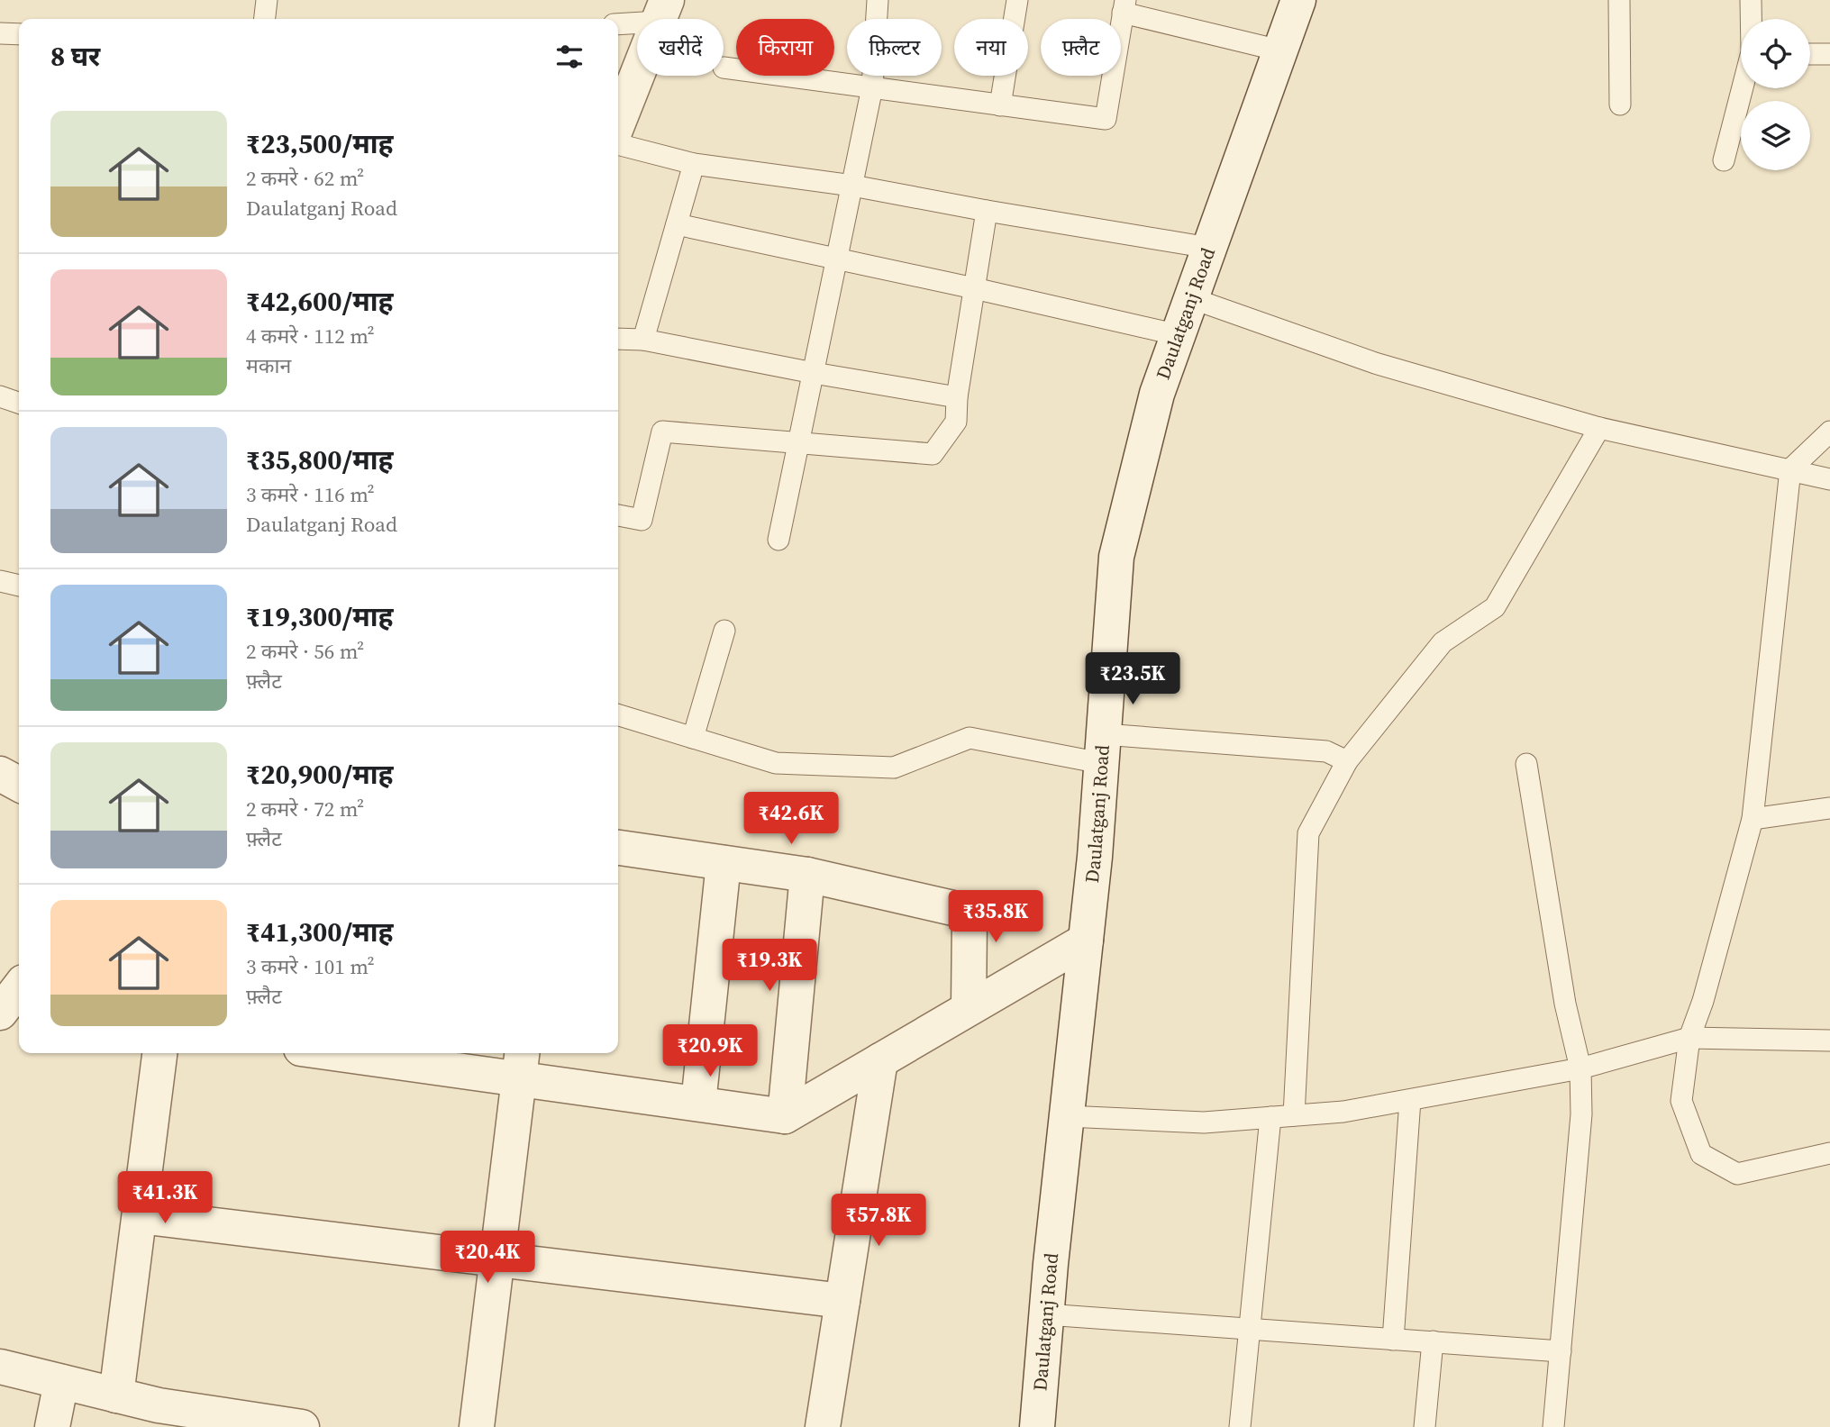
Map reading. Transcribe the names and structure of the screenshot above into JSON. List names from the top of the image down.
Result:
{
  "streets": {
    "street": ["Daulatganj Road"]
  },
  "page": {
    "chip": [
      "खरीदें",
      "किराया",
      "फ़िल्टर",
      "नया",
      "फ़्लैट"
    ],
    "heading": "8 घर",
    "list": [
      {
        "name": "₹23,500/माह",
        "note": "2 कमरे · 62 m² · Daulatganj Road"
      },
      {
        "name": "₹42,600/माह",
        "note": "4 कमरे · 112 m² · मकान"
      },
      {
        "name": "₹35,800/माह",
        "note": "3 कमरे · 116 m² · Daulatganj Road"
      },
      {
        "name": "₹19,300/माह",
        "note": "2 कमरे · 56 m² · फ़्लैट"
      },
      {
        "name": "₹20,900/माह",
        "note": "2 कमरे · 72 m² · फ़्लैट"
      },
      {
        "name": "₹41,300/माह",
        "note": "3 कमरे · 101 m² · फ़्लैट"
      }
    ],
    "price": [
      "₹23.5K",
      "₹42.6K",
      "₹35.8K",
      "₹19.3K",
      "₹20.9K",
      "₹41.3K",
      "₹57.8K",
      "₹20.4K"
    ]
  }
}
